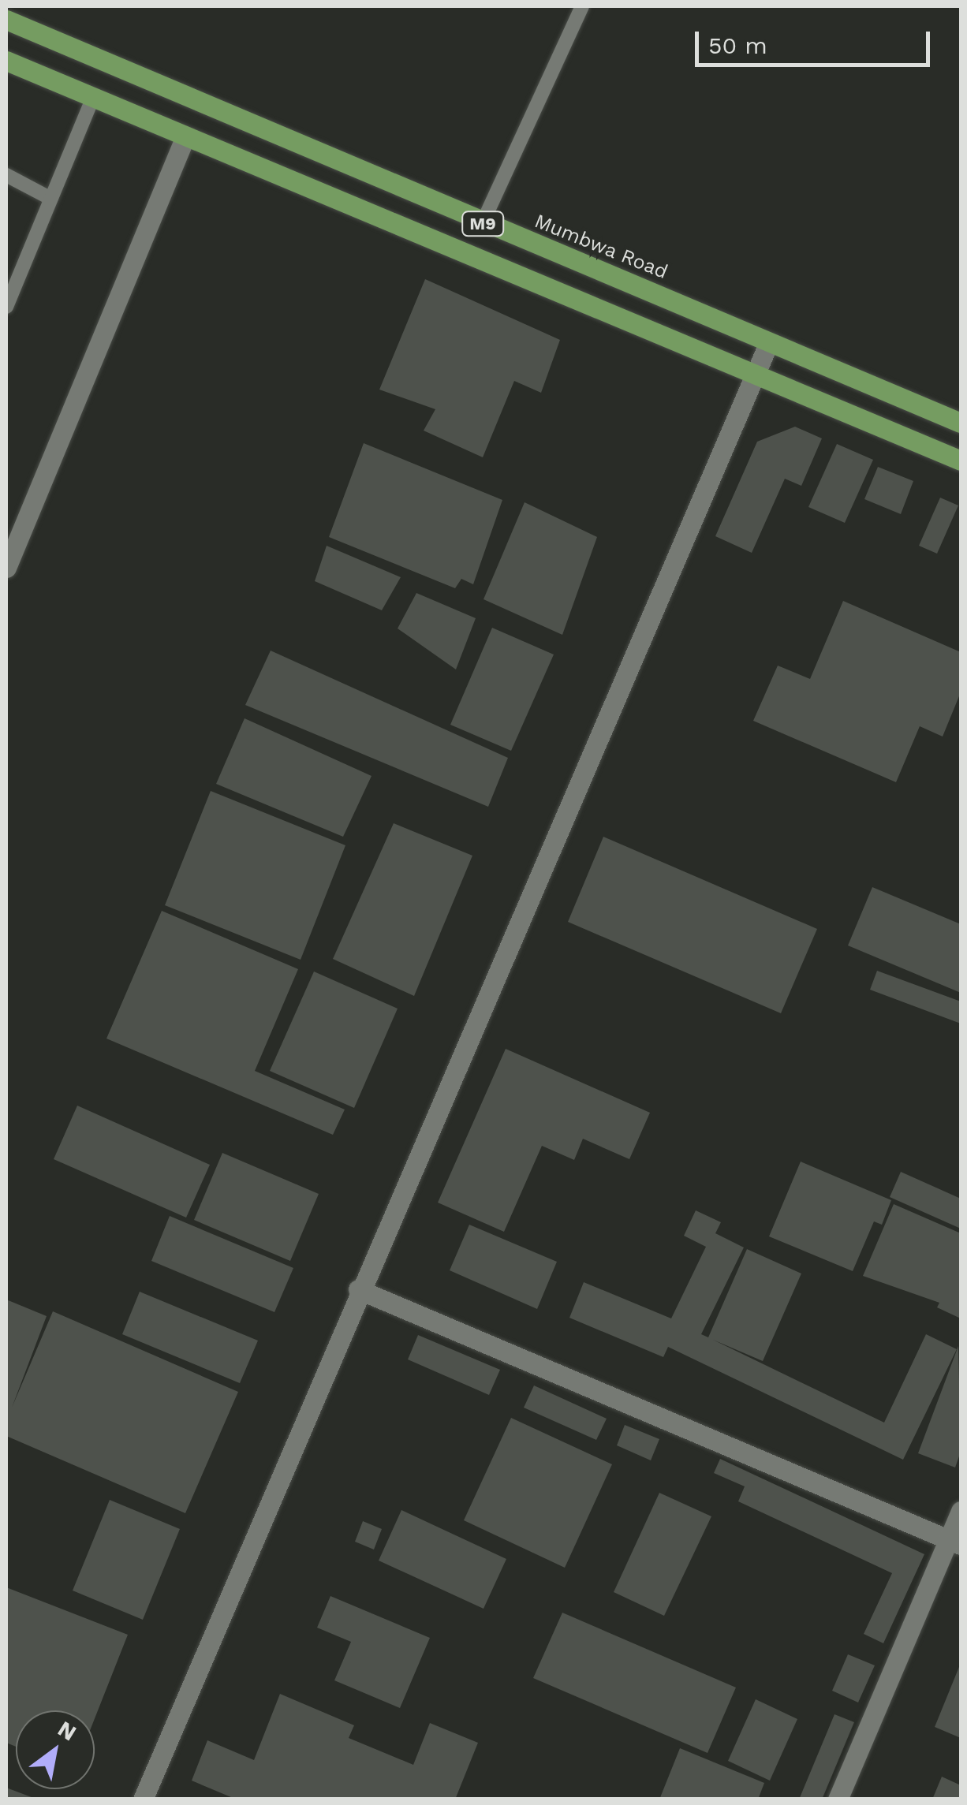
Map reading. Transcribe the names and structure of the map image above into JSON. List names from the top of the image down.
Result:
{
  "streets": {
    "main road": ["M9", "Mumbwa Road"]
  },
  "scale_bar": "50 m",
  "north": "top right"
}
